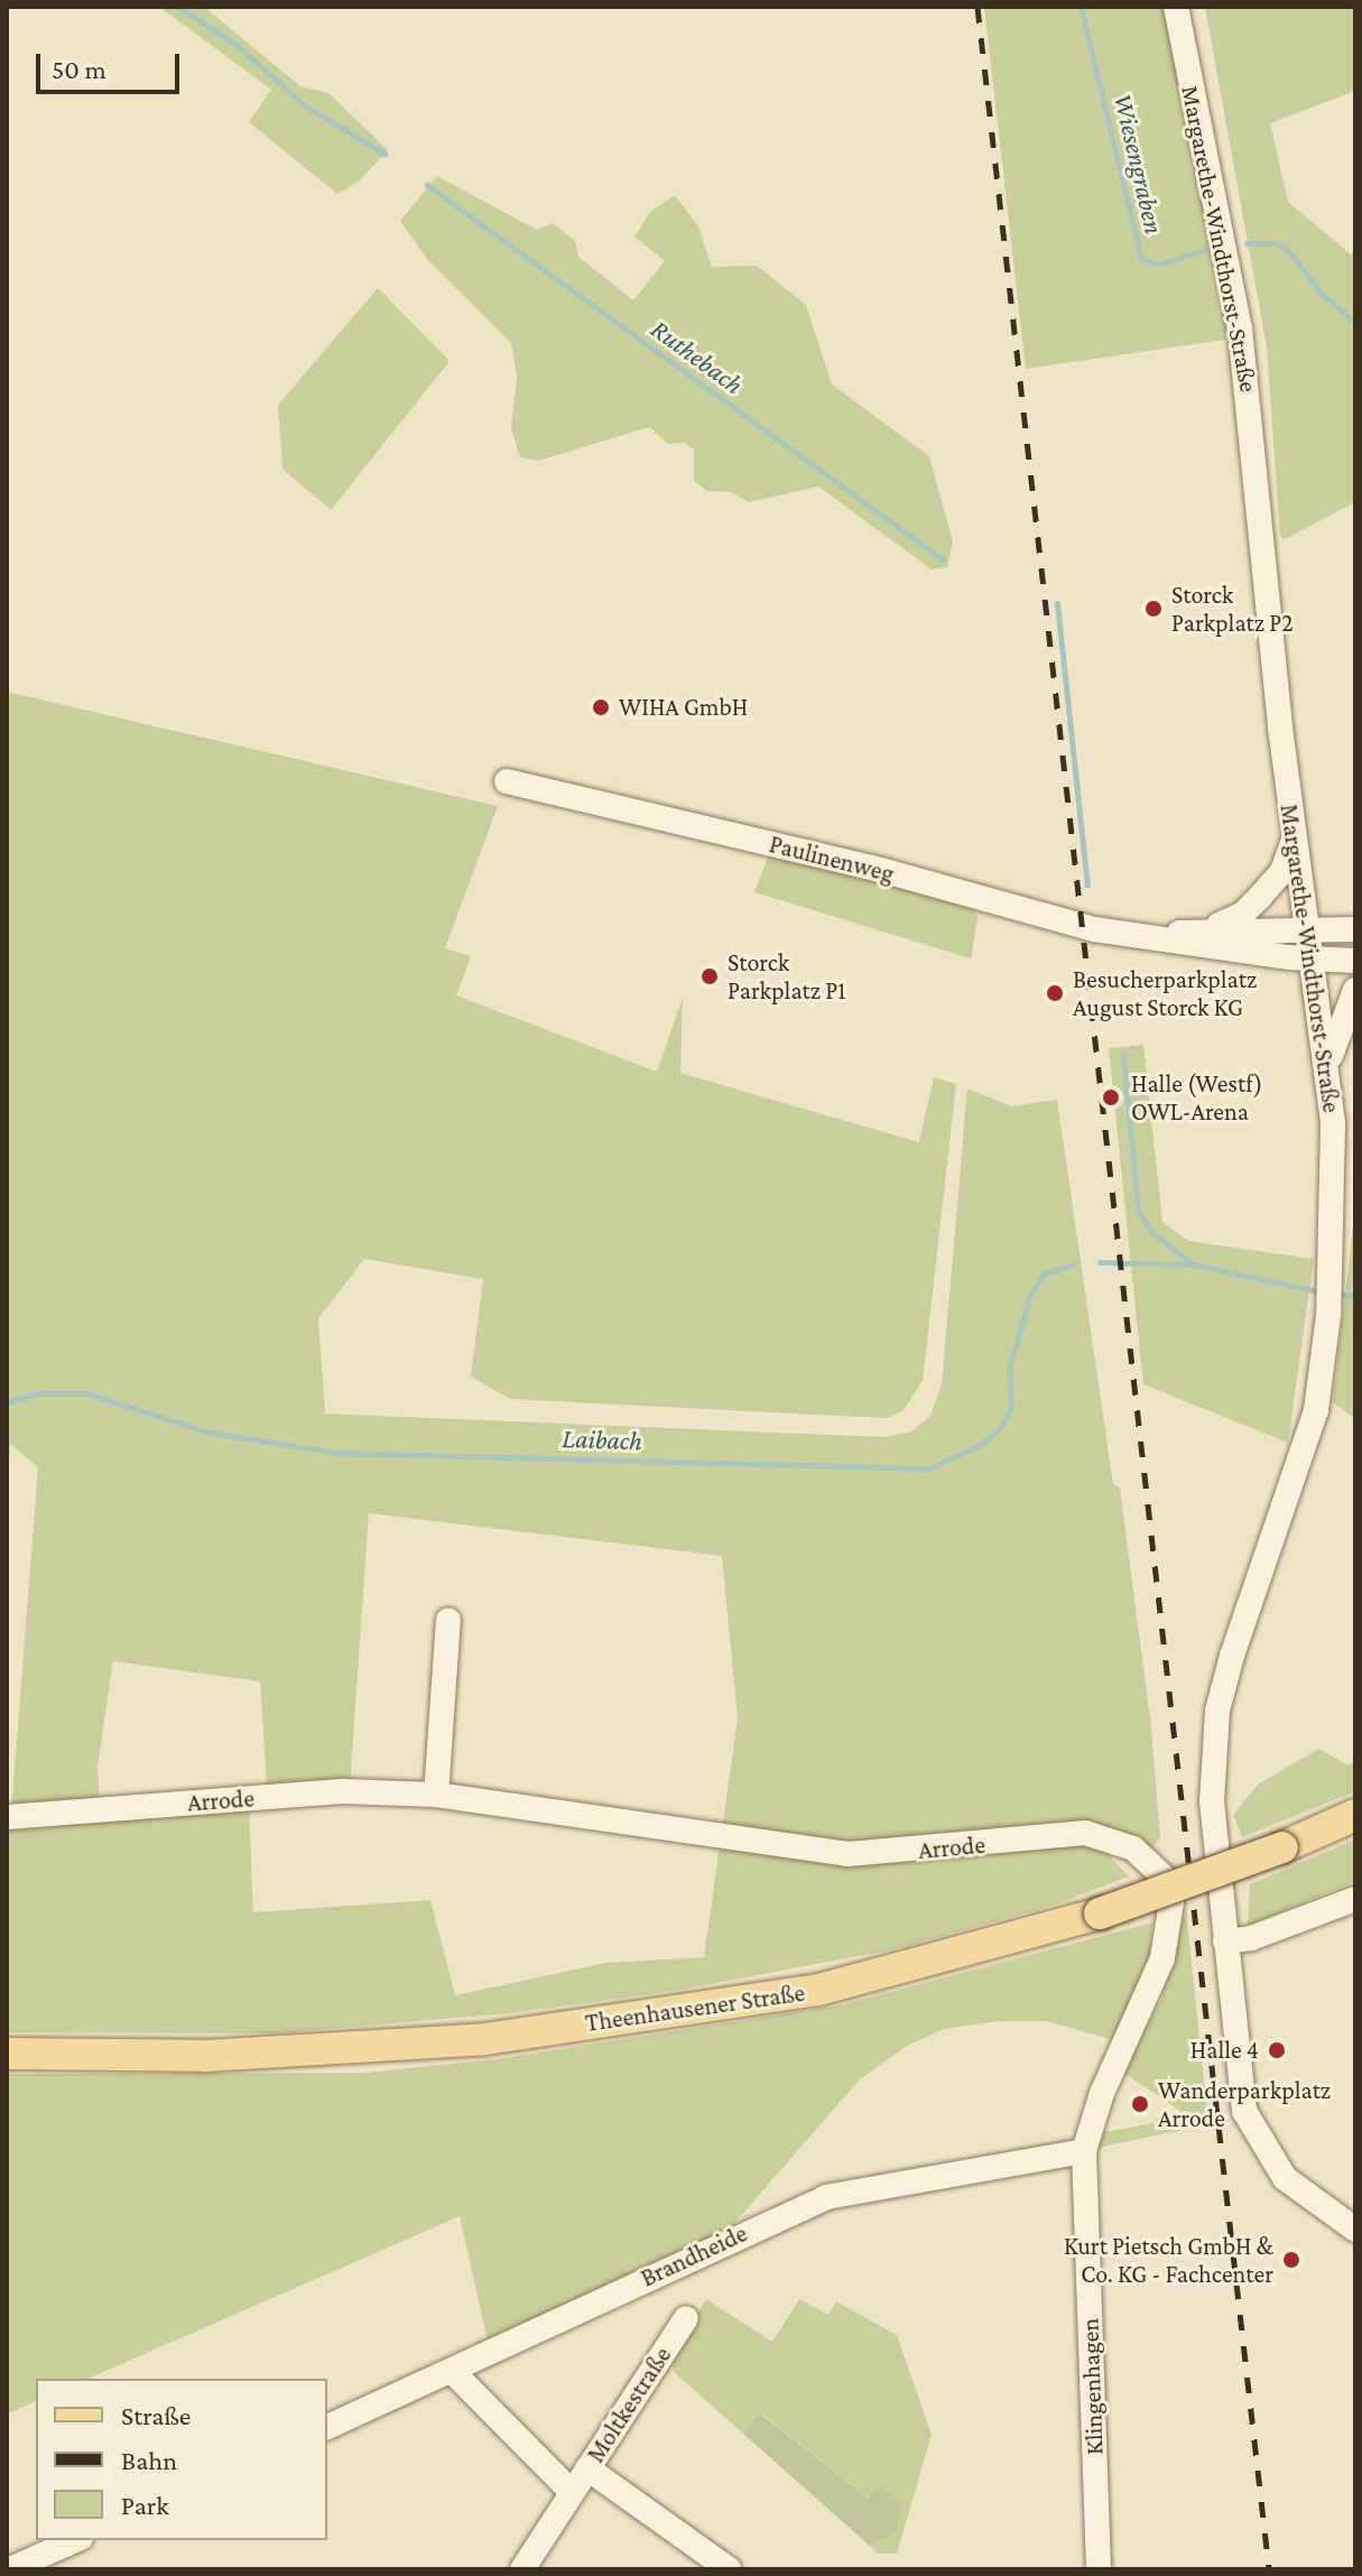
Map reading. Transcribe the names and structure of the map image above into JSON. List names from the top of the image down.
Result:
{
  "streets": {
    "main road": ["Theenhausener Straße"],
    "street": [
      "Margarethe-Windthorst-Straße",
      "Paulinenweg",
      "Arrode",
      "Brandheide",
      "Klingenhagen",
      "Moltkestraße"
    ]
  },
  "crossings": [
    ["Margarethe-Windthorst-Straße", "Paulinenweg"],
    ["Arrode", "Brandheide"],
    ["Arrode", "Klingenhagen"],
    ["Brandheide", "Klingenhagen"],
    ["Brandheide", "Moltkestraße"]
  ],
  "water": ["Wiesengraben", "Ruthebach", "Laibach"],
  "places": [
    "Storck Parkplatz P2",
    "WIHA GmbH",
    "Storck Parkplatz P1",
    "Besucherparkplatz August Storck KG",
    "Halle (Westf) OWL-Arena",
    "Halle 4",
    "Wanderparkplatz Arrode",
    "Kurt Pietsch GmbH & Co. KG - Fachcenter"
  ],
  "legend": ["Straße", "Bahn", "Park"],
  "scale_bar": "50 m"
}
